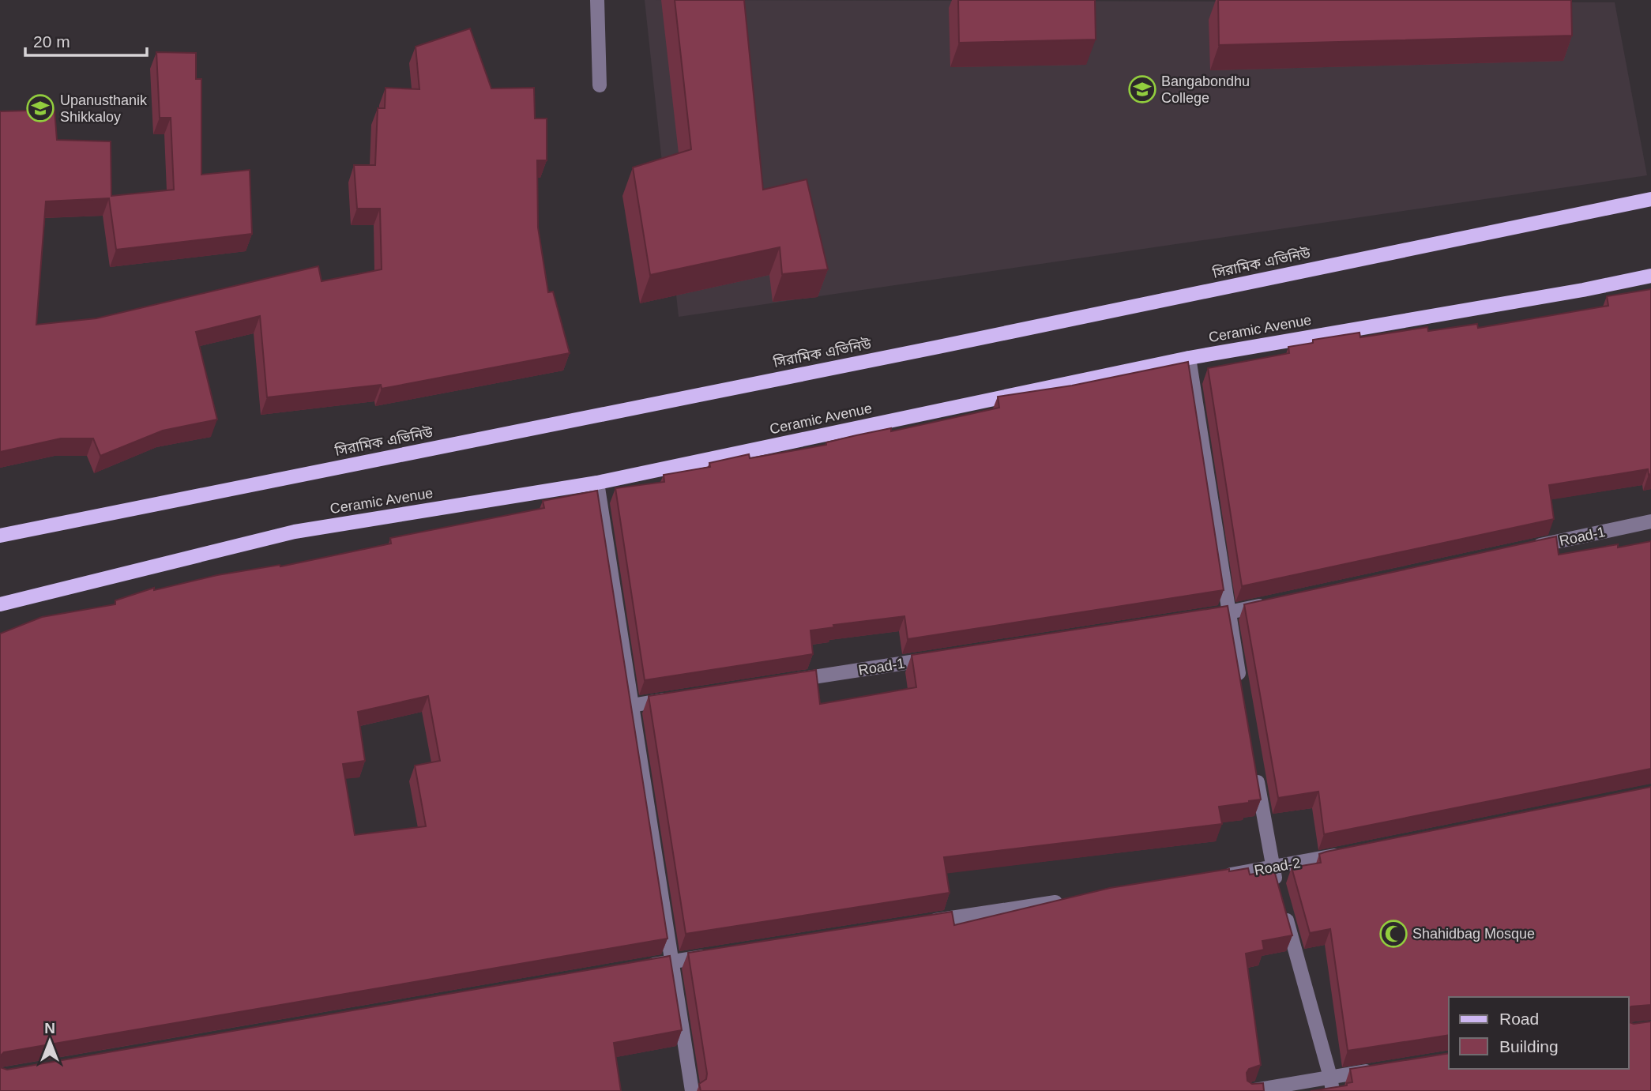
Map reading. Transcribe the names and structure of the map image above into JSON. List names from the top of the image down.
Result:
{
  "streets": {
    "main road": ["সিরামিক এভিনিউ", "Ceramic Avenue"],
    "street": ["Road-1", "Road-2"]
  },
  "places": {
    "school or university": ["Bangabondhu College", "Upanusthanik Shikkaloy"],
    "mosque": ["Shahidbag Mosque"]
  },
  "legend": ["Road", "Building"],
  "scale_bar": "20 m",
  "north": "top"
}
